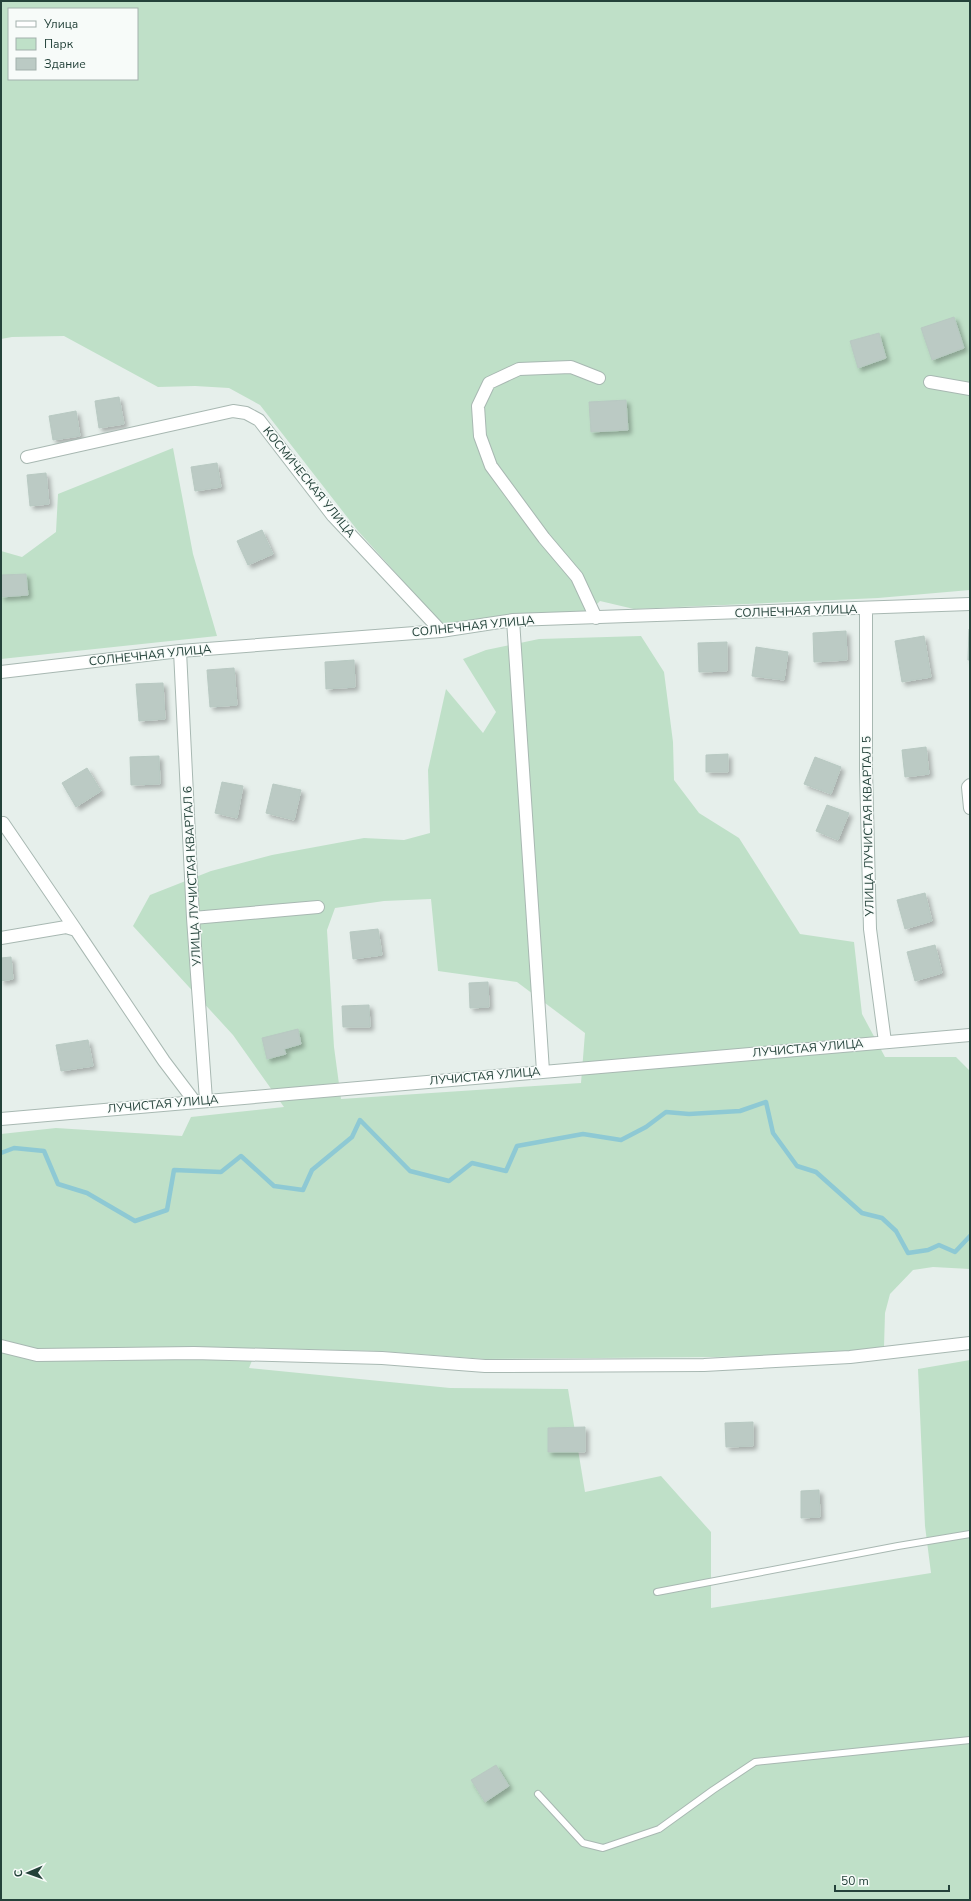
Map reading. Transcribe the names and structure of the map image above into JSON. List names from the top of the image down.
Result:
{
  "streets": {
    "street": [
      "КОСМИЧЕСКАЯ УЛИЦА",
      "СОЛНЕЧНАЯ УЛИЦА",
      "УЛИЦА ЛУЧИСТАЯ КВАРТАЛ 5",
      "УЛИЦА ЛУЧИСТАЯ КВАРТАЛ 6",
      "ЛУЧИСТАЯ УЛИЦА"
    ]
  },
  "crossings": [
    ["КОСМИЧЕСКАЯ УЛИЦА", "СОЛНЕЧНАЯ УЛИЦА"],
    ["СОЛНЕЧНАЯ УЛИЦА", "УЛИЦА ЛУЧИСТАЯ КВАРТАЛ 5"],
    ["СОЛНЕЧНАЯ УЛИЦА", "УЛИЦА ЛУЧИСТАЯ КВАРТАЛ 6"],
    ["УЛИЦА ЛУЧИСТАЯ КВАРТАЛ 5", "ЛУЧИСТАЯ УЛИЦА"],
    ["УЛИЦА ЛУЧИСТАЯ КВАРТАЛ 6", "ЛУЧИСТАЯ УЛИЦА"]
  ],
  "legend": ["Улица", "Парк", "Здание"],
  "scale_bar": "50 m",
  "north": "left"
}
